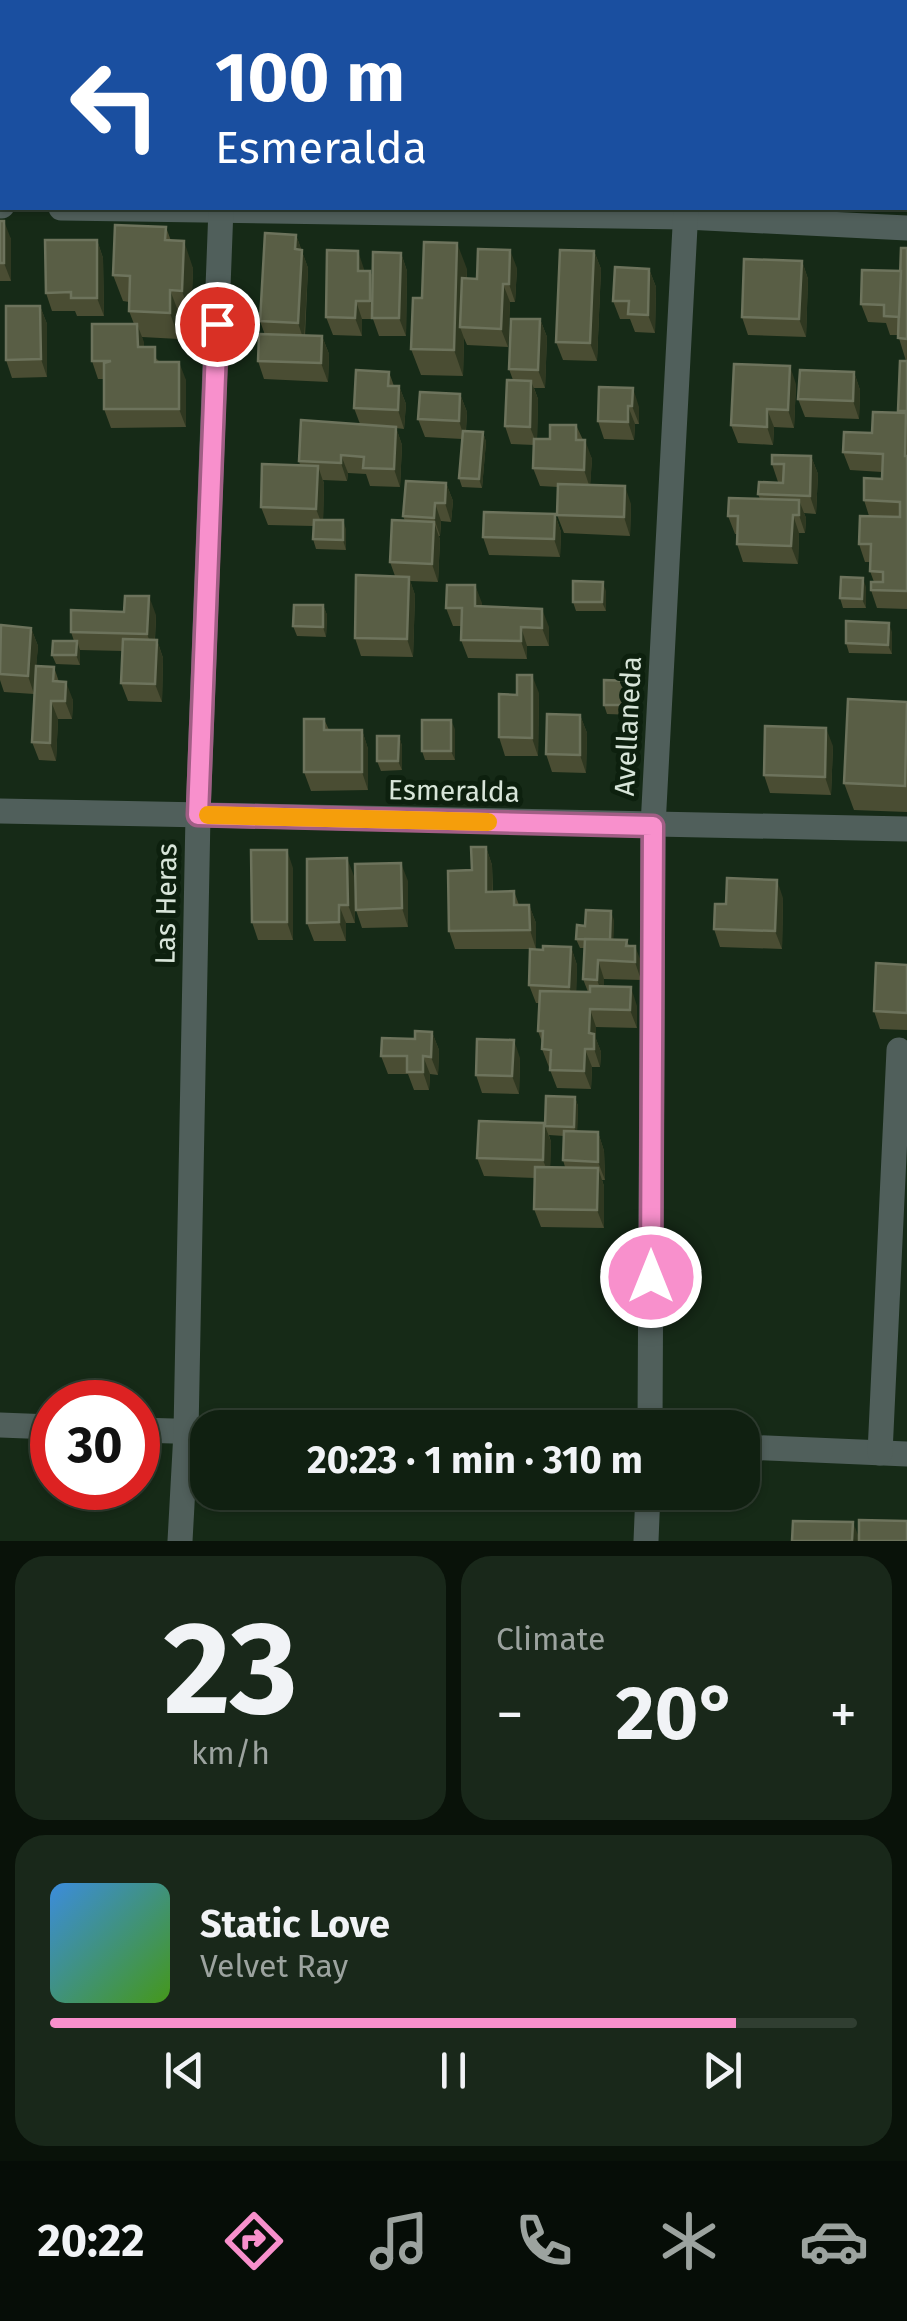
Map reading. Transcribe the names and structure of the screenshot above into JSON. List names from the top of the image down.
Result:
{
  "streets": {
    "street": ["Avellaneda", "Esmeralda", "Las Heras"]
  },
  "crossings": [
    ["Avellaneda", "Esmeralda"],
    ["Esmeralda", "Las Heras"]
  ],
  "page": {
    "turn": ["100 m", "Esmeralda"],
    "limit": "30",
    "trip": "20:23 · 1 min · 310 m",
    "tile": [
      ["23", "km/h"],
      "Climate"
    ],
    "heat": ["−", "20°", "+"],
    "song": ["Static Love", "Velvet Ray"],
    "tabs": "20:22"
  }
}
